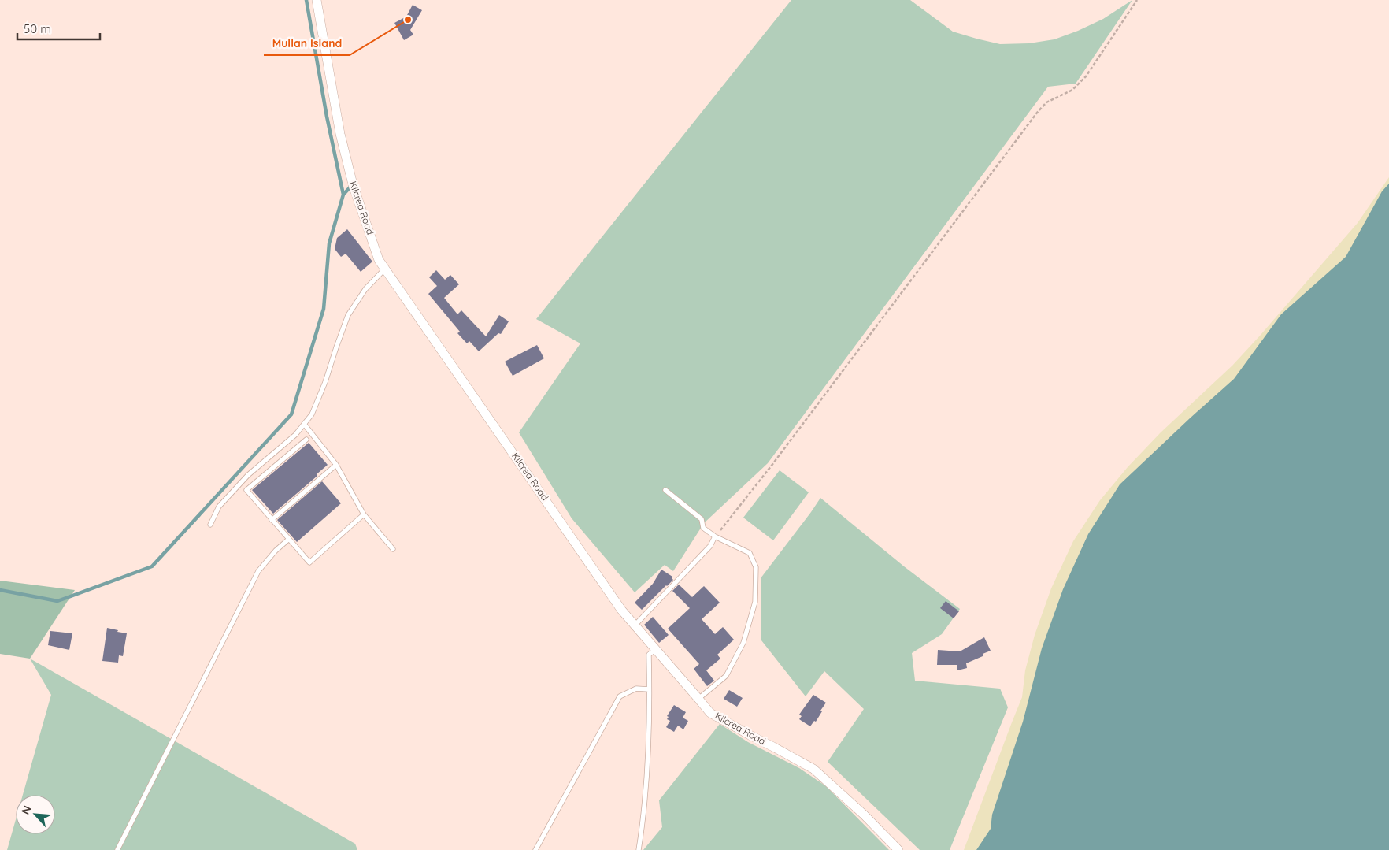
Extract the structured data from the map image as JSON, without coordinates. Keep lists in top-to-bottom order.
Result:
{
  "streets": {
    "street": ["Kilcrea Road"]
  },
  "places": ["Mullan Island"],
  "scale_bar": "50 m",
  "north": "top left"
}
